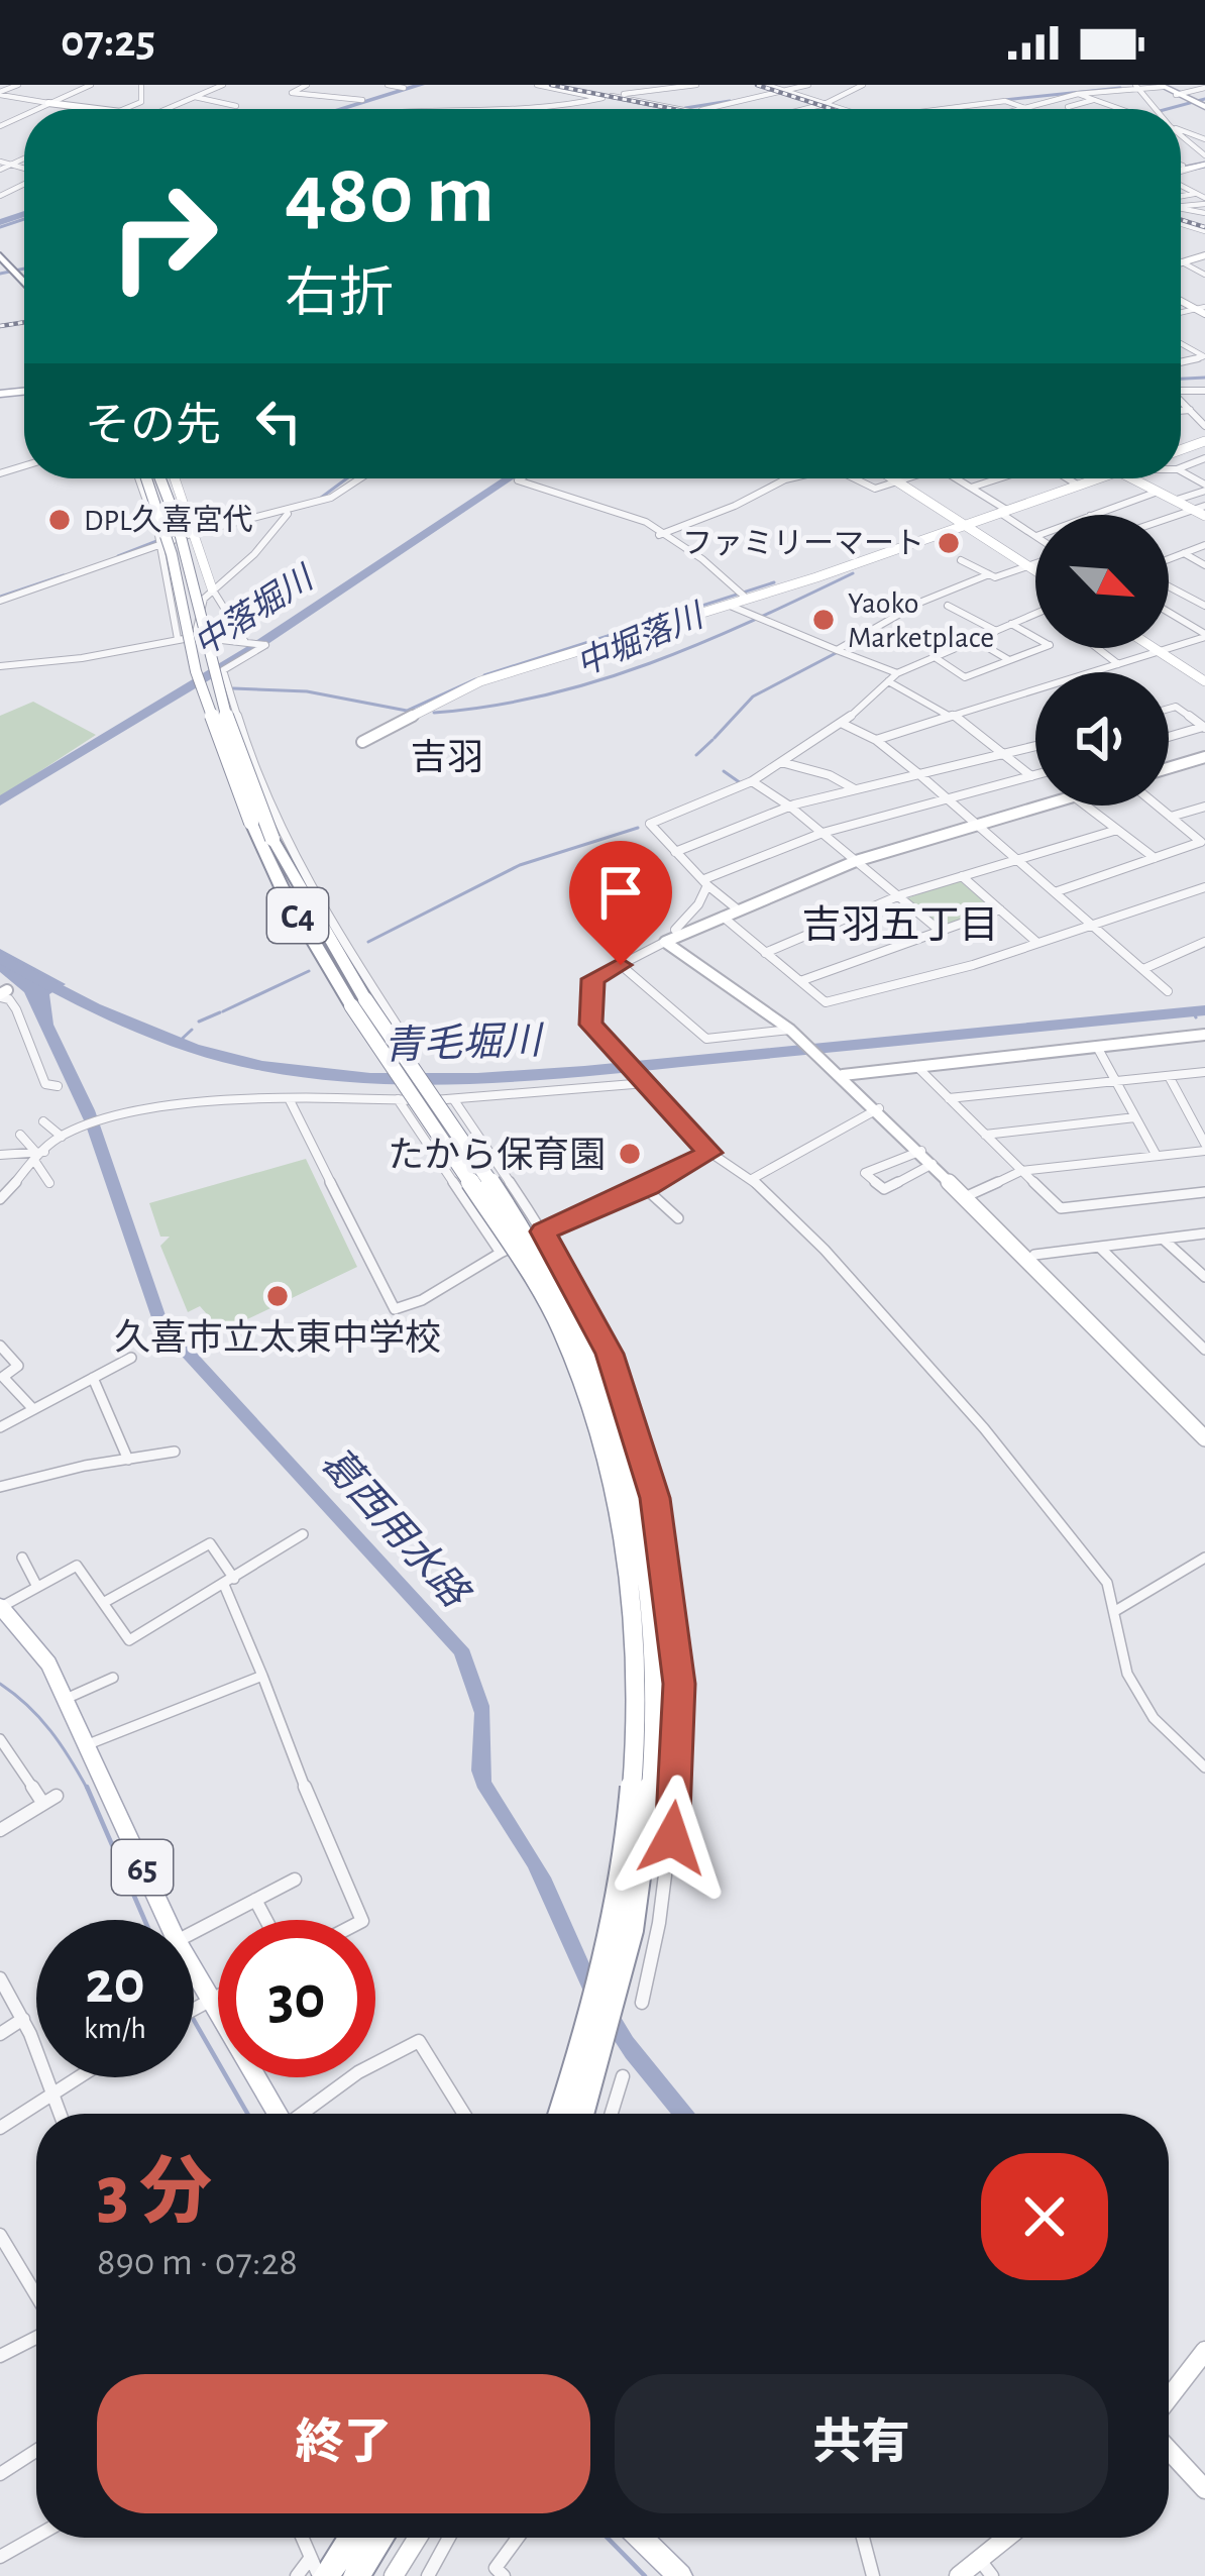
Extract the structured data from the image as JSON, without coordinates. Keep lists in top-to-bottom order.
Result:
{
  "streets": {
    "highway": ["C4"],
    "main road": ["65"]
  },
  "districts": ["吉羽", "吉羽五丁目"],
  "water": [
    "中落堀川",
    "中堀落川",
    "青毛堀川",
    "葛西用水路"
  ],
  "places": [
    "DPL久喜宮代",
    "ファミリーマート",
    "Yaoko Marketplace",
    "たから保育園",
    "久喜市立太東中学校"
  ],
  "north": "bottom right",
  "page": {
    "status": "07:25",
    "turn": ["480 m", "右折"],
    "then": "その先",
    "speed": "20 km/h",
    "limit": "30",
    "heading": ["3 分", "890 m · 07:28"],
    "buttons": ["終了", "共有"]
  }
}
